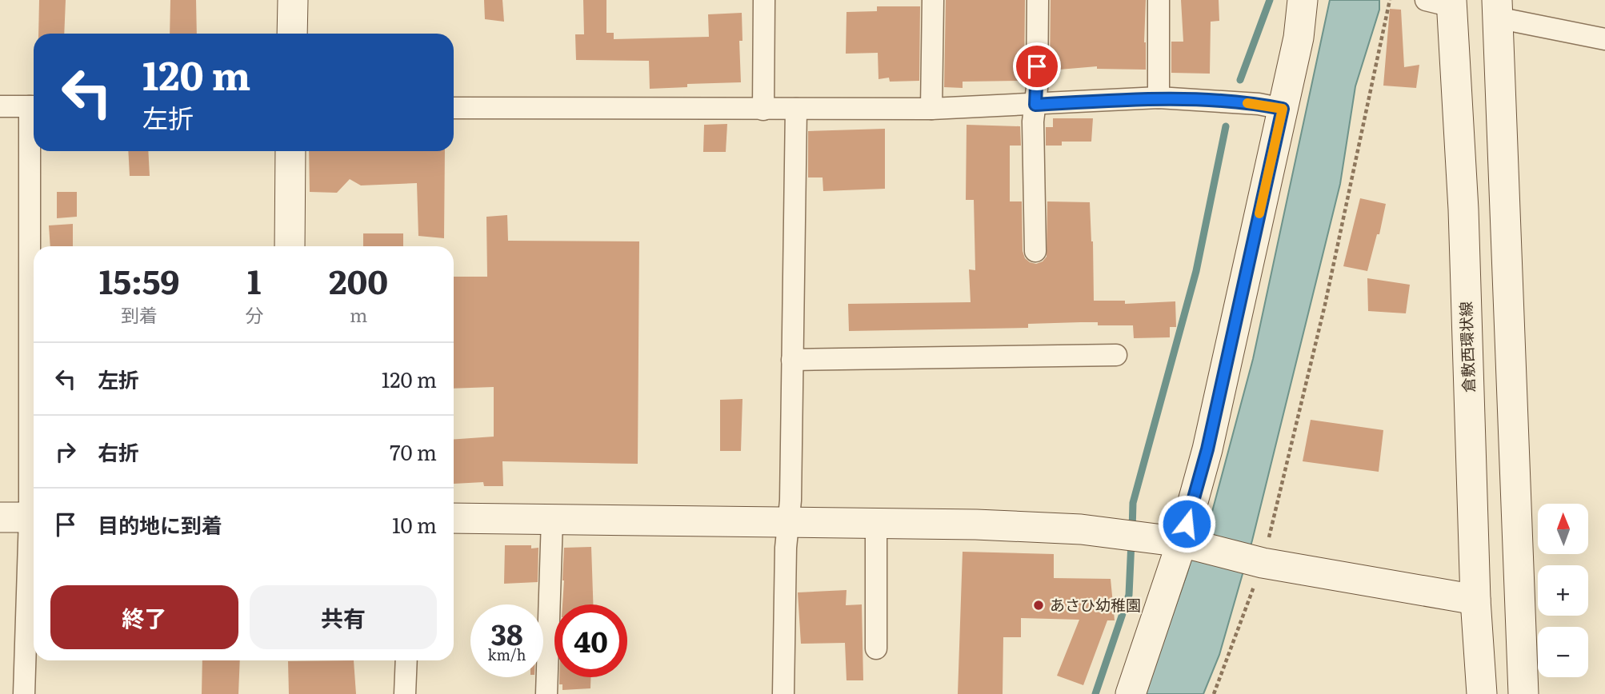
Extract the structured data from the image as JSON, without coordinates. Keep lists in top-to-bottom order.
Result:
{
  "streets": {
    "street": ["倉敷西環状線"]
  },
  "places": ["あさひ幼稚園"],
  "north": "top",
  "page": {
    "turn": ["120 m", "左折"],
    "eta": [
      "15:59",
      "到着",
      "1",
      "分",
      "200",
      "m"
    ],
    "list": [
      {
        "name": "左折",
        "value": "120 m"
      },
      {
        "name": "右折",
        "value": "70 m"
      },
      {
        "name": "目的地に到着",
        "value": "10 m"
      }
    ],
    "map_buttons": ["+", "−"],
    "buttons": ["終了", "共有"],
    "speed": "38 km/h",
    "limit": "40"
  }
}
